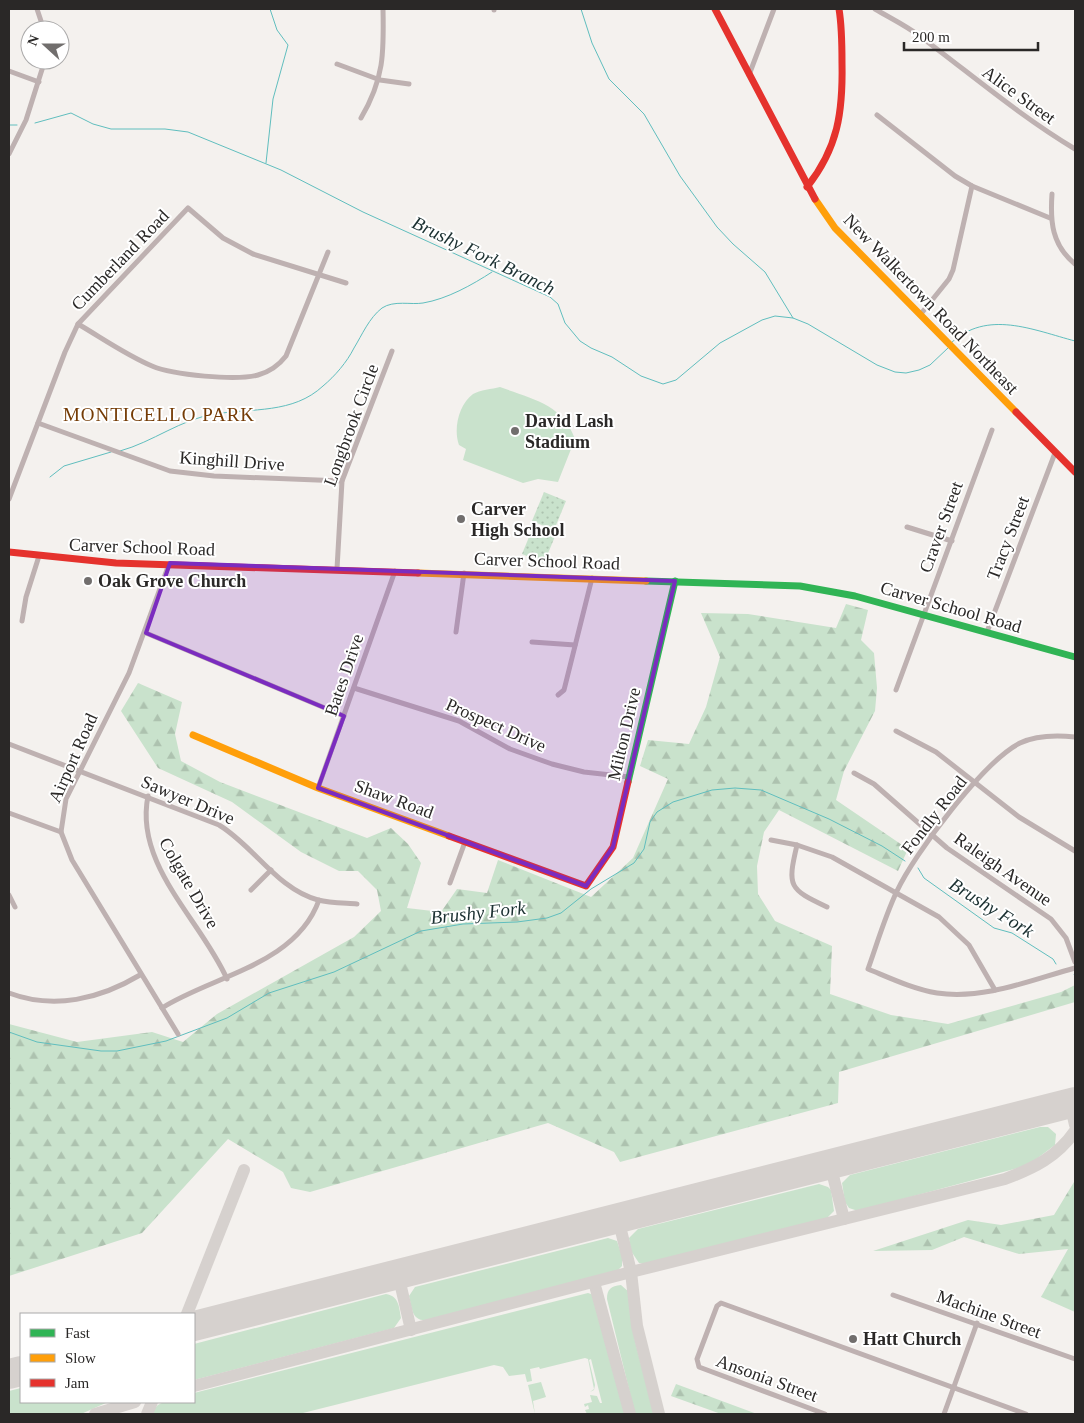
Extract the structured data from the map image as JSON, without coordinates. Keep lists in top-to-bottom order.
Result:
{
  "streets": {
    "main road": [
      "New Walkertown Road Northeast",
      "Carver School Road",
      "Milton Drive",
      "Shaw Road"
    ],
    "street": [
      "Alice Street",
      "Cumberland Road",
      "Longbrook Circle",
      "Kinghill Drive",
      "Craver Street",
      "Tracy Street",
      "Bates Drive",
      "Prospect Drive",
      "Airport Road",
      "Sawyer Drive",
      "Fondly Road",
      "Raleigh Avenue",
      "Colgate Drive",
      "Machine Street",
      "Ansonia Street"
    ]
  },
  "crossings": [
    ["Cumberland Road", "Kinghill Drive"],
    ["New Walkertown Road Northeast", "Tracy Street"],
    ["Longbrook Circle", "Kinghill Drive"],
    ["Longbrook Circle", "Carver School Road"],
    ["Craver Street", "Carver School Road"],
    ["Tracy Street", "Carver School Road"],
    ["Carver School Road", "Bates Drive"],
    ["Carver School Road", "Milton Drive"],
    ["Carver School Road", "Airport Road"],
    ["Bates Drive", "Prospect Drive"],
    ["Bates Drive", "Shaw Road"],
    ["Prospect Drive", "Milton Drive"],
    ["Milton Drive", "Shaw Road"],
    ["Airport Road", "Sawyer Drive"],
    ["Sawyer Drive", "Colgate Drive"],
    ["Fondly Road", "Raleigh Avenue"]
  ],
  "districts": ["MONTICELLO PARK"],
  "water": ["Brushy Fork Branch", "Brushy Fork"],
  "places": [
    "David Lash Stadium",
    "Carver High School",
    "Oak Grove Church",
    "Hatt Church"
  ],
  "legend": ["Fast", "Slow", "Jam"],
  "scale_bar": "200 m",
  "north": "left"
}
